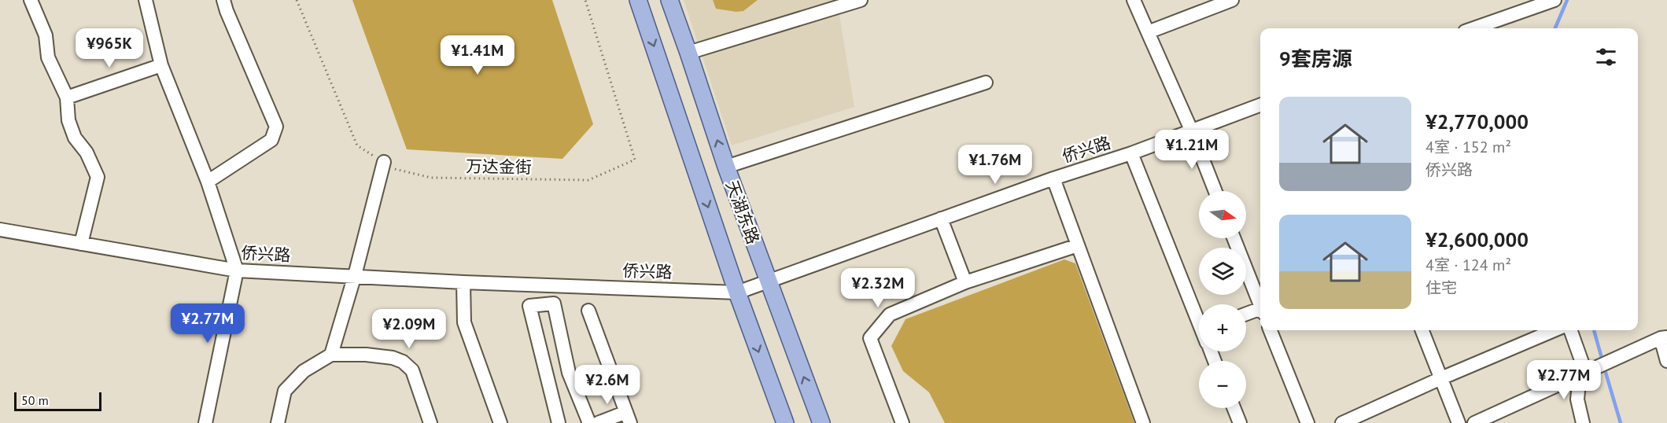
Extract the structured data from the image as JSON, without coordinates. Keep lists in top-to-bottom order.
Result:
{
  "streets": {
    "main road": ["天湖东路"],
    "street": ["侨兴路"],
    "path": ["万达金街"]
  },
  "crossings": [
    ["侨兴路", "天湖东路"]
  ],
  "scale_bar": "50 m",
  "north": "right",
  "page": {
    "price": [
      "¥965K",
      "¥1.41M",
      "¥1.21M",
      "¥1.76M",
      "¥2.32M",
      "¥2.77M",
      "¥2.09M",
      "¥2.77M",
      "¥2.6M"
    ],
    "heading": "9套房源",
    "list": [
      {
        "name": "¥2,770,000",
        "note": "4室 · 152 m² · 侨兴路"
      },
      {
        "name": "¥2,600,000",
        "note": "4室 · 124 m² · 住宅"
      }
    ],
    "map_buttons": ["+", "−"],
    "scale": "50 m"
  }
}
